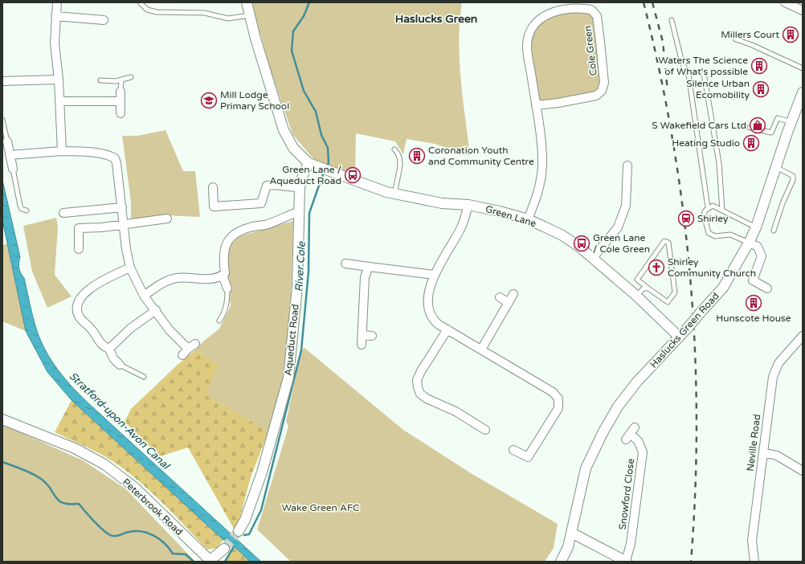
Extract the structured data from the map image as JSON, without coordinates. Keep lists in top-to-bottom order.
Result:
{
  "streets": {
    "street": [
      "Cole Green",
      "Green Lane",
      "Haslucks Green Road",
      "Aqueduct Road",
      "Neville Road",
      "Snowford Close",
      "Peterbrook Road"
    ]
  },
  "crossings": [
    ["Cole Green", "Green Lane"],
    ["Green Lane", "Haslucks Green Road"],
    ["Green Lane", "Aqueduct Road"]
  ],
  "districts": ["Haslucks Green"],
  "water": ["River Cole", "Stratford-upon-Avon Canal"],
  "parks": ["Wake Green AFC"],
  "places": {
    "building": [
      "Millers Court",
      "Waters The Science of What's possible",
      "Silence Urban Ecomobility",
      "Heating Studio",
      "Coronation Youth and Community Centre",
      "Hunscote House"
    ],
    "school or university": ["Mill Lodge Primary School"],
    "shop": ["S Wakefield Cars Ltd"],
    "bus stop": ["Green Lane / Aqueduct Road", "Green Lane / Cole Green"],
    "station": ["Shirley"],
    "church": ["Shirley Community Church"]
  }
}
